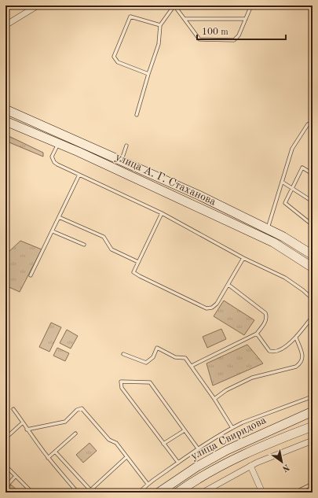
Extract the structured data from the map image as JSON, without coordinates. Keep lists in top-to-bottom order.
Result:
{
  "streets": {
    "main road": ["улица А. Г. Стаханова", "улица Свиридова"]
  },
  "scale_bar": "100 m",
  "north": "bottom right"
}
